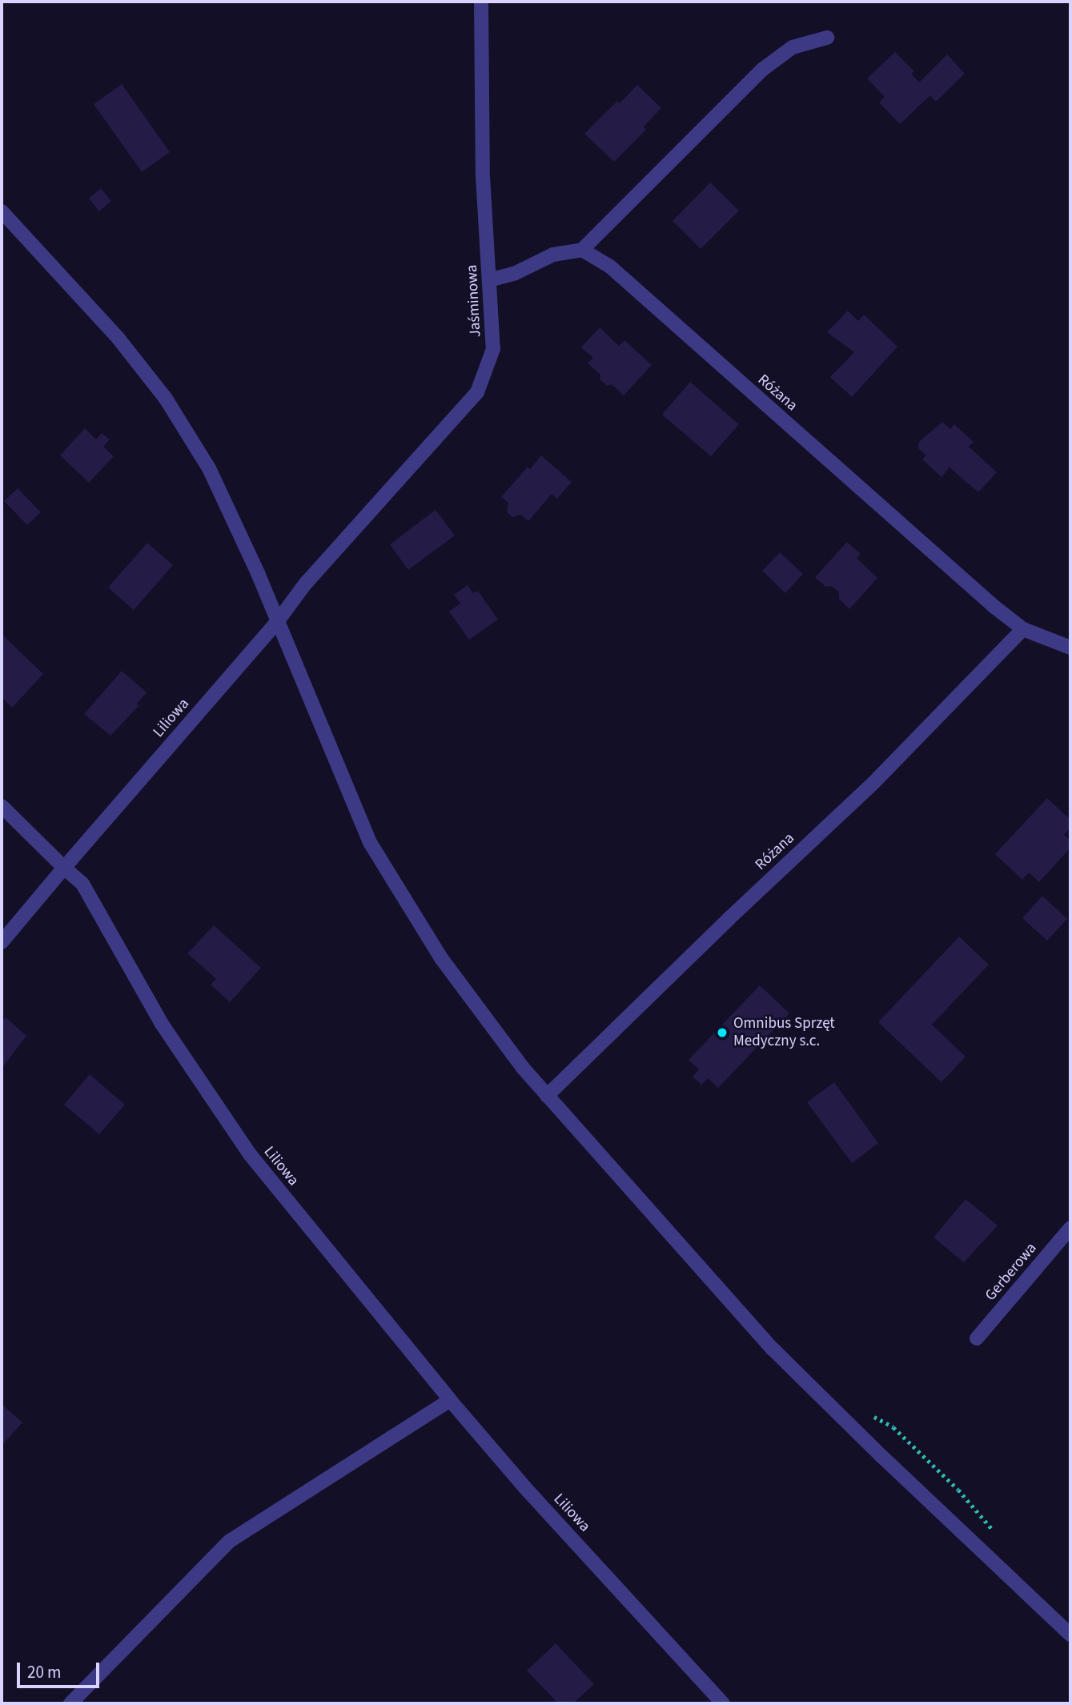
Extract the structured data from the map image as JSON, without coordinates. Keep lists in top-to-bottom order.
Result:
{
  "streets": {
    "street": [
      "Jaśminowa",
      "Różana",
      "Liliowa",
      "Gerberowa"
    ]
  },
  "crossings": [
    ["Jaśminowa", "Liliowa"]
  ],
  "places": ["Omnibus Sprzęt Medyczny s.c."],
  "scale_bar": "20 m"
}
